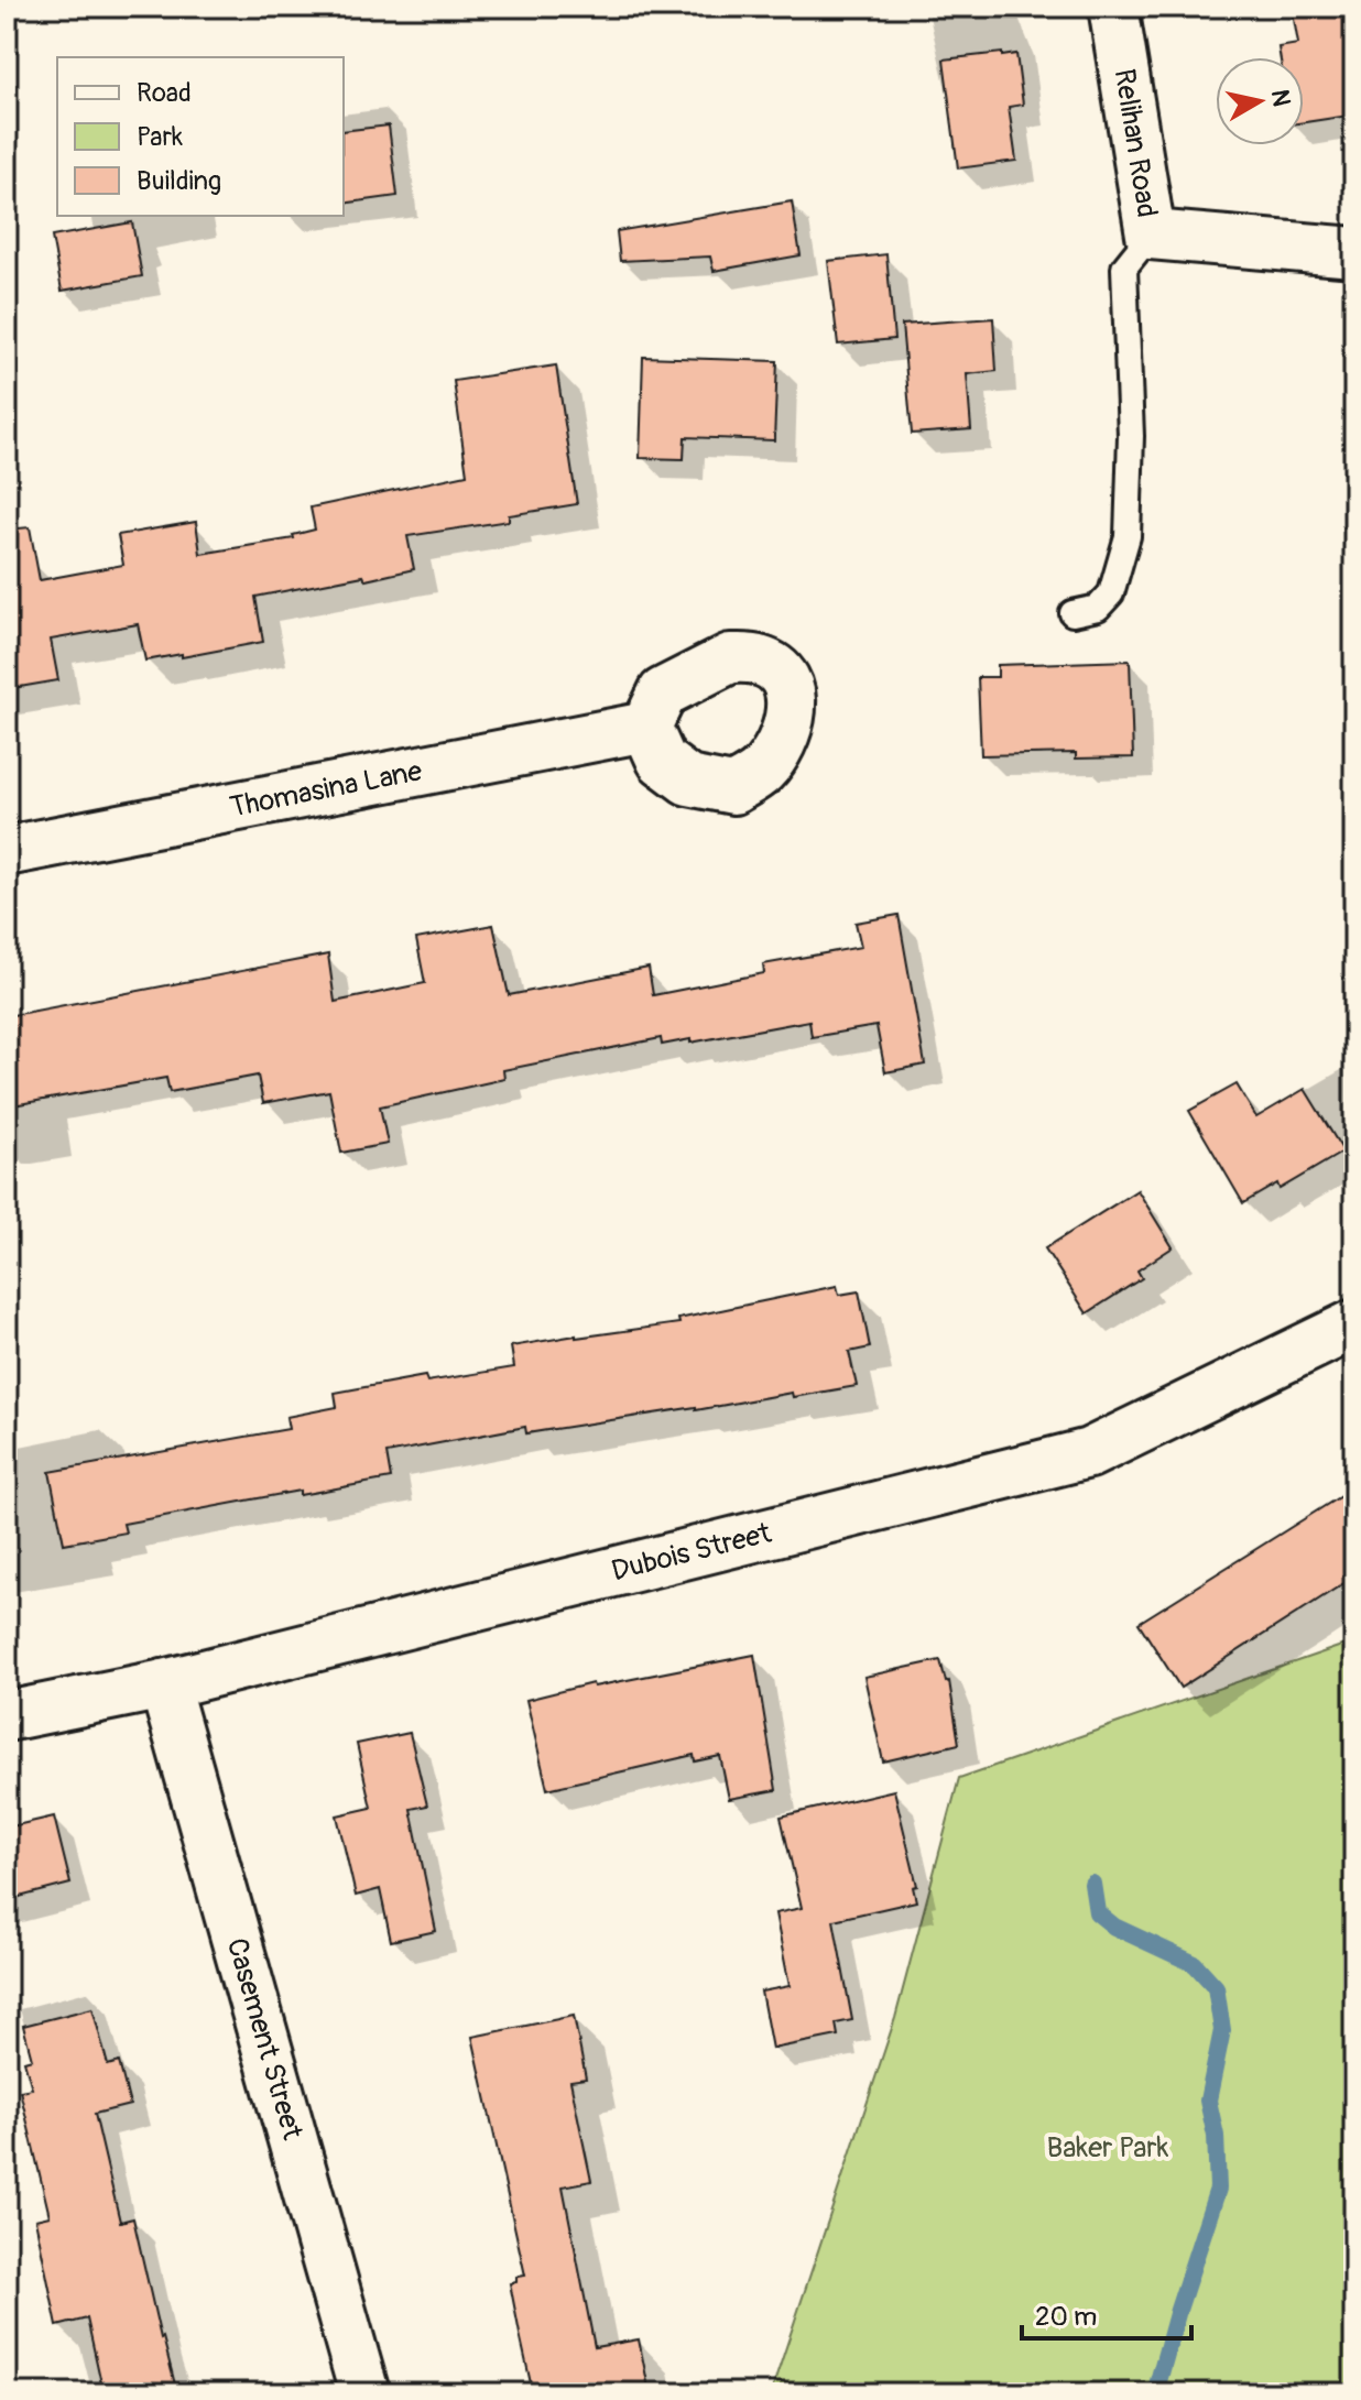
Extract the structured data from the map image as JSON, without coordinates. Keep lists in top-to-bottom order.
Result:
{
  "streets": {
    "street": [
      "Relihan Road",
      "Thomasina Lane",
      "Dubois Street",
      "Casement Street"
    ]
  },
  "crossings": [
    ["Dubois Street", "Casement Street"]
  ],
  "parks": ["Baker Park"],
  "legend": ["Road", "Park", "Building"],
  "scale_bar": "20 m",
  "north": "right"
}
